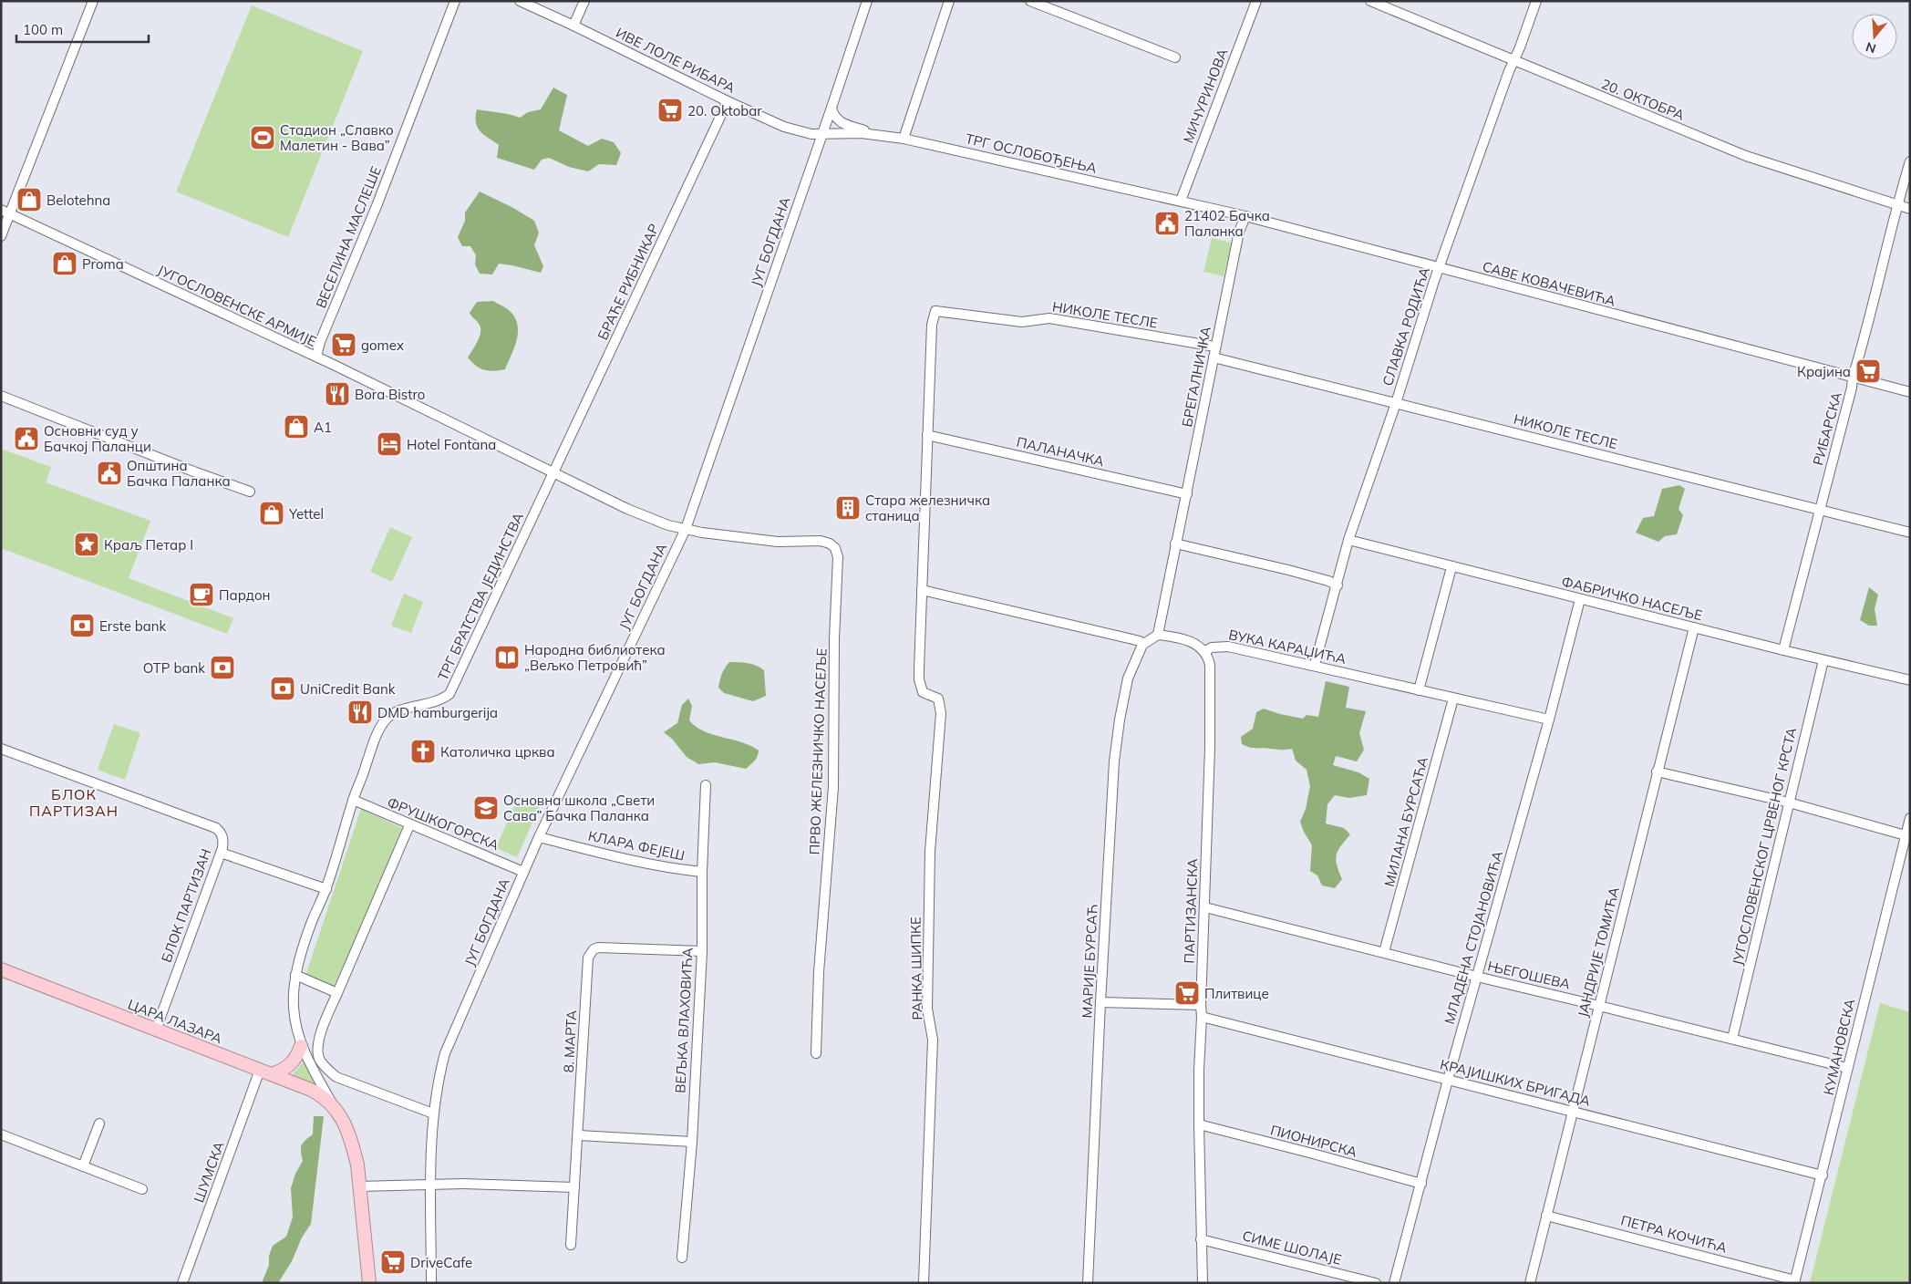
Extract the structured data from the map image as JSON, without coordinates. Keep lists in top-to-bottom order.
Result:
{
  "streets": {
    "main road": ["ЦАРА ЛАЗАРА"],
    "street": [
      "ИВЕ ЛОЛЕ РИБАРА",
      "МИЧУРИНОВА",
      "20. ОКТОБРА",
      "ТРГ ОСЛОБОЂЕЊА",
      "ВЕСЕЛИНА МАСЛЕШЕ",
      "ЈУГ БОГДАНА",
      "БРАЋЕ РИБНИКАР",
      "САВЕ КОВАЧЕВИЋА",
      "ЈУГОСЛОВЕНСКЕ АРМИЈЕ",
      "НИКОЛЕ ТЕСЛЕ",
      "СЛАВКА РОДИЋА",
      "БРЕГАЛНИЧКА",
      "РИБАРСКА",
      "ПАЛАНАЧКА",
      "ТРГ БРАТСТВА ЈЕДИНСТВА",
      "ФАБРИЧКО НАСЕЉЕ",
      "ВУКА КАРАЏИЋА",
      "ПРВО ЖЕЛЕЗНИЧКО НАСЕЉЕ",
      "МИЛАНА БУРСАЋА",
      "ФРУШКОГОРСКА",
      "КЛАРА ФЕЈЕШ",
      "ЈУГОСЛОВЕНСКОГ ЦРВЕНОГ КРСТА",
      "БЛОК ПАРТИЗАН",
      "ПАРТИЗАНСКА",
      "МЛАДЕНА СТОЈАНОВИЋА",
      "ЈАНДРИЈЕ ТОМИЋА",
      "МАРИЈЕ БУРСАЋ",
      "РАНКА ШИПКЕ",
      "ЊЕГОШЕВА",
      "ВЕЉКА ВЛАХОВИЋА",
      "8. МАРТА",
      "КУМАНОВСКА",
      "КРАЈИШКИХ БРИГАДА",
      "ПИОНИРСКА",
      "ШУМСКА",
      "ПЕТРА КОЧИЋА",
      "СИМЕ ШОЛАЈЕ"
    ]
  },
  "crossings": [
    ["ИВЕ ЛОЛЕ РИБАРА", "ТРГ ОСЛОБОЂЕЊА"],
    ["ИВЕ ЛОЛЕ РИБАРА", "ЈУГ БОГДАНА"],
    ["ИВЕ ЛОЛЕ РИБАРА", "БРАЋЕ РИБНИКАР"],
    ["МИЧУРИНОВА", "ТРГ ОСЛОБОЂЕЊА"],
    ["МИЧУРИНОВА", "САВЕ КОВАЧЕВИЋА"],
    ["20. ОКТОБРА", "СЛАВКА РОДИЋА"],
    ["20. ОКТОБРА", "РИБАРСКА"],
    ["ТРГ ОСЛОБОЂЕЊА", "ЈУГ БОГДАНА"],
    ["ТРГ ОСЛОБОЂЕЊА", "САВЕ КОВАЧЕВИЋА"],
    ["ВЕСЕЛИНА МАСЛЕШЕ", "ЈУГОСЛОВЕНСКЕ АРМИЈЕ"],
    ["ЈУГ БОГДАНА", "ЈУГОСЛОВЕНСКЕ АРМИЈЕ"],
    ["ЈУГ БОГДАНА", "ФРУШКОГОРСКА"],
    ["ЈУГ БОГДАНА", "КЛАРА ФЕЈЕШ"],
    ["БРАЋЕ РИБНИКАР", "ЈУГОСЛОВЕНСКЕ АРМИЈЕ"],
    ["БРАЋЕ РИБНИКАР", "ТРГ БРАТСТВА ЈЕДИНСТВА"],
    ["САВЕ КОВАЧЕВИЋА", "СЛАВКА РОДИЋА"],
    ["САВЕ КОВАЧЕВИЋА", "БРЕГАЛНИЧКА"],
    ["САВЕ КОВАЧЕВИЋА", "РИБАРСКА"],
    ["ЈУГОСЛОВЕНСКЕ АРМИЈЕ", "ТРГ БРАТСТВА ЈЕДИНСТВА"],
    ["ЈУГОСЛОВЕНСКЕ АРМИЈЕ", "ПРВО ЖЕЛЕЗНИЧКО НАСЕЉЕ"],
    ["НИКОЛЕ ТЕСЛЕ", "СЛАВКА РОДИЋА"],
    ["НИКОЛЕ ТЕСЛЕ", "БРЕГАЛНИЧКА"],
    ["НИКОЛЕ ТЕСЛЕ", "РИБАРСКА"],
    ["НИКОЛЕ ТЕСЛЕ", "ПАЛАНАЧКА"],
    ["СЛАВКА РОДИЋА", "ФАБРИЧКО НАСЕЉЕ"],
    ["СЛАВКА РОДИЋА", "ВУКА КАРАЏИЋА"],
    ["БРЕГАЛНИЧКА", "ПАЛАНАЧКА"],
    ["РИБАРСКА", "ФАБРИЧКО НАСЕЉЕ"],
    ["ТРГ БРАТСТВА ЈЕДИНСТВА", "ФРУШКОГОРСКА"],
    ["ТРГ БРАТСТВА ЈЕДИНСТВА", "ЦАРА ЛАЗАРА"],
    ["ФАБРИЧКО НАСЕЉЕ", "ЈУГОСЛОВЕНСКОГ ЦРВЕНОГ КРСТА"],
    ["ФАБРИЧКО НАСЕЉЕ", "МЛАДЕНА СТОЈАНОВИЋА"],
    ["ФАБРИЧКО НАСЕЉЕ", "ЈАНДРИЈЕ ТОМИЋА"],
    ["ВУКА КАРАЏИЋА", "МИЛАНА БУРСАЋА"],
    ["ВУКА КАРАЏИЋА", "ПАРТИЗАНСКА"],
    ["ВУКА КАРАЏИЋА", "МЛАДЕНА СТОЈАНОВИЋА"],
    ["МИЛАНА БУРСАЋА", "ЊЕГОШЕВА"],
    ["КЛАРА ФЕЈЕШ", "ВЕЉКА ВЛАХОВИЋА"],
    ["ЈУГОСЛОВЕНСКОГ ЦРВЕНОГ КРСТА", "ЊЕГОШЕВА"],
    ["БЛОК ПАРТИЗАН", "ЦАРА ЛАЗАРА"],
    ["ПАРТИЗАНСКА", "ЊЕГОШЕВА"],
    ["ПАРТИЗАНСКА", "КРАЈИШКИХ БРИГАДА"],
    ["ПАРТИЗАНСКА", "ПИОНИРСКА"],
    ["ПАРТИЗАНСКА", "СИМЕ ШОЛАЈЕ"],
    ["МЛАДЕНА СТОЈАНОВИЋА", "ЊЕГОШЕВА"],
    ["МЛАДЕНА СТОЈАНОВИЋА", "КРАЈИШКИХ БРИГАДА"],
    ["МЛАДЕНА СТОЈАНОВИЋА", "ПИОНИРСКА"],
    ["ЈАНДРИЈЕ ТОМИЋА", "ЊЕГОШЕВА"],
    ["ЈАНДРИЈЕ ТОМИЋА", "КРАЈИШКИХ БРИГАДА"],
    ["ЈАНДРИЈЕ ТОМИЋА", "ПЕТРА КОЧИЋА"],
    ["ЊЕГОШЕВА", "КУМАНОВСКА"],
    ["ВЕЉКА ВЛАХОВИЋА", "8. МАРТА"],
    ["ЦАРА ЛАЗАРА", "ШУМСКА"],
    ["КУМАНОВСКА", "КРАЈИШКИХ БРИГАДА"],
    ["КУМАНОВСКА", "ПЕТРА КОЧИЋА"]
  ],
  "districts": ["БЛОК ПАРТИЗАН"],
  "places": {
    "supermarket": [
      "20. Oktobar",
      "gomex",
      "Крајина",
      "Плитвице",
      "DriveCafe"
    ],
    "sports": ["Стадион „Славко Малетин - Вава”"],
    "shop": [
      "Belotehna",
      "Proma",
      "A1",
      "Yettel"
    ],
    "public building": ["21402 Бачка Паланка", "Основни суд у Бачкој Паланци", "Општина Бачка Паланка"],
    "restaurant": ["Bora Bistro", "DMD hamburgerija"],
    "hotel": ["Hotel Fontana"],
    "building": ["Стара железничка станица"],
    "place": ["Краљ Петар I"],
    "cafe": ["Пардон"],
    "bank": ["Erste bank", "OTP bank", "UniCredit Bank"],
    "library": ["Народна библиотека „Вељко Петровић”"],
    "church": ["Католичка црква"],
    "school or university": ["Основна школа „Свети Сава” Бачка Паланка"]
  },
  "scale_bar": "100 m",
  "north": "bottom"
}
